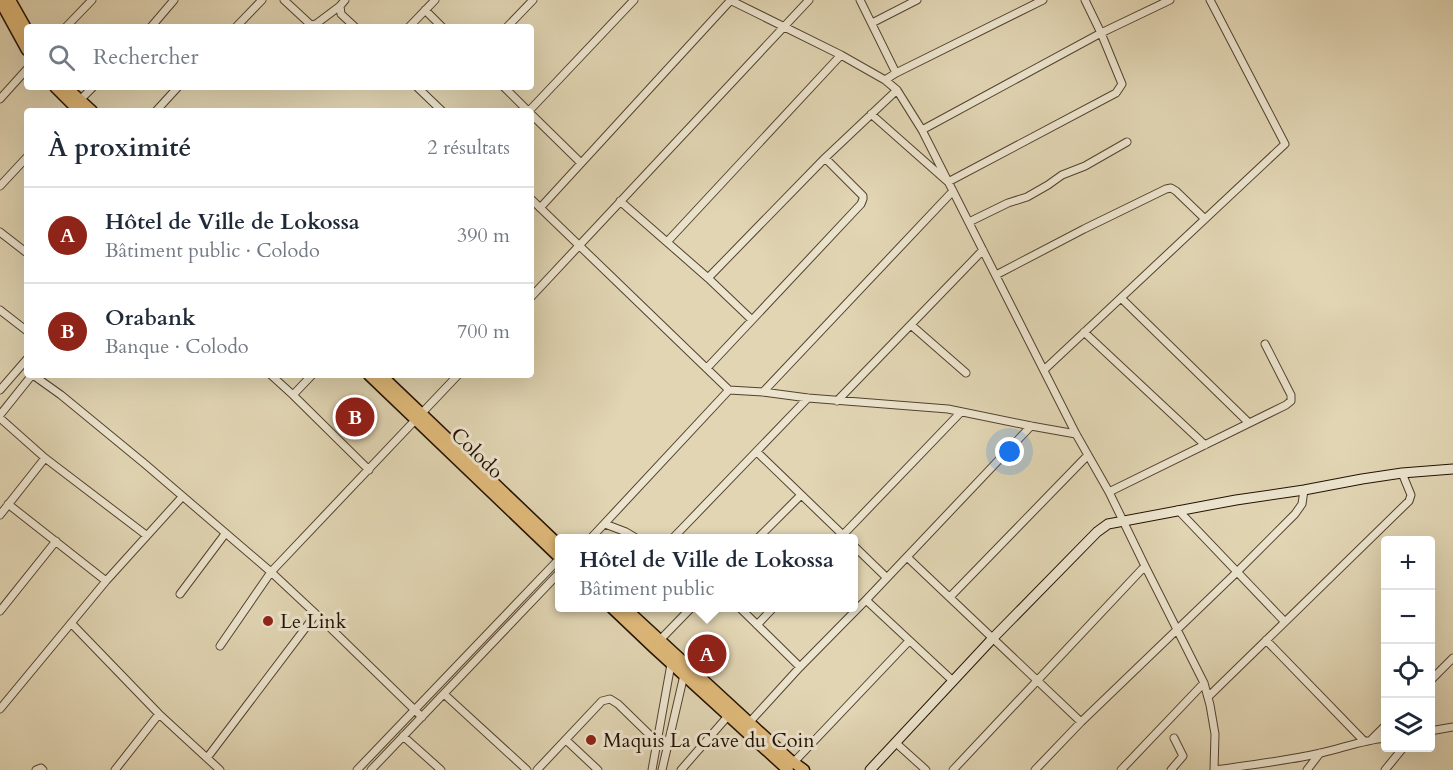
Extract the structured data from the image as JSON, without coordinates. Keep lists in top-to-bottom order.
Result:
{
  "streets": {
    "main road": ["Colodo"]
  },
  "places": ["Le Link", "Maquis La Cave du Coin"],
  "page": {
    "search": "Rechercher",
    "heading": ["À proximité", "2 résultats"],
    "list": [
      {
        "mark": "A",
        "name": "Hôtel de Ville de Lokossa",
        "note": "Bâtiment public · Colodo",
        "value": "390 m"
      },
      {
        "mark": "B",
        "name": "Orabank",
        "note": "Banque · Colodo",
        "value": "700 m"
      }
    ],
    "pins": ["B", "A"],
    "popup": ["Hôtel de Ville de Lokossa", "Bâtiment public"],
    "map_buttons": ["+", "−"]
  }
}
